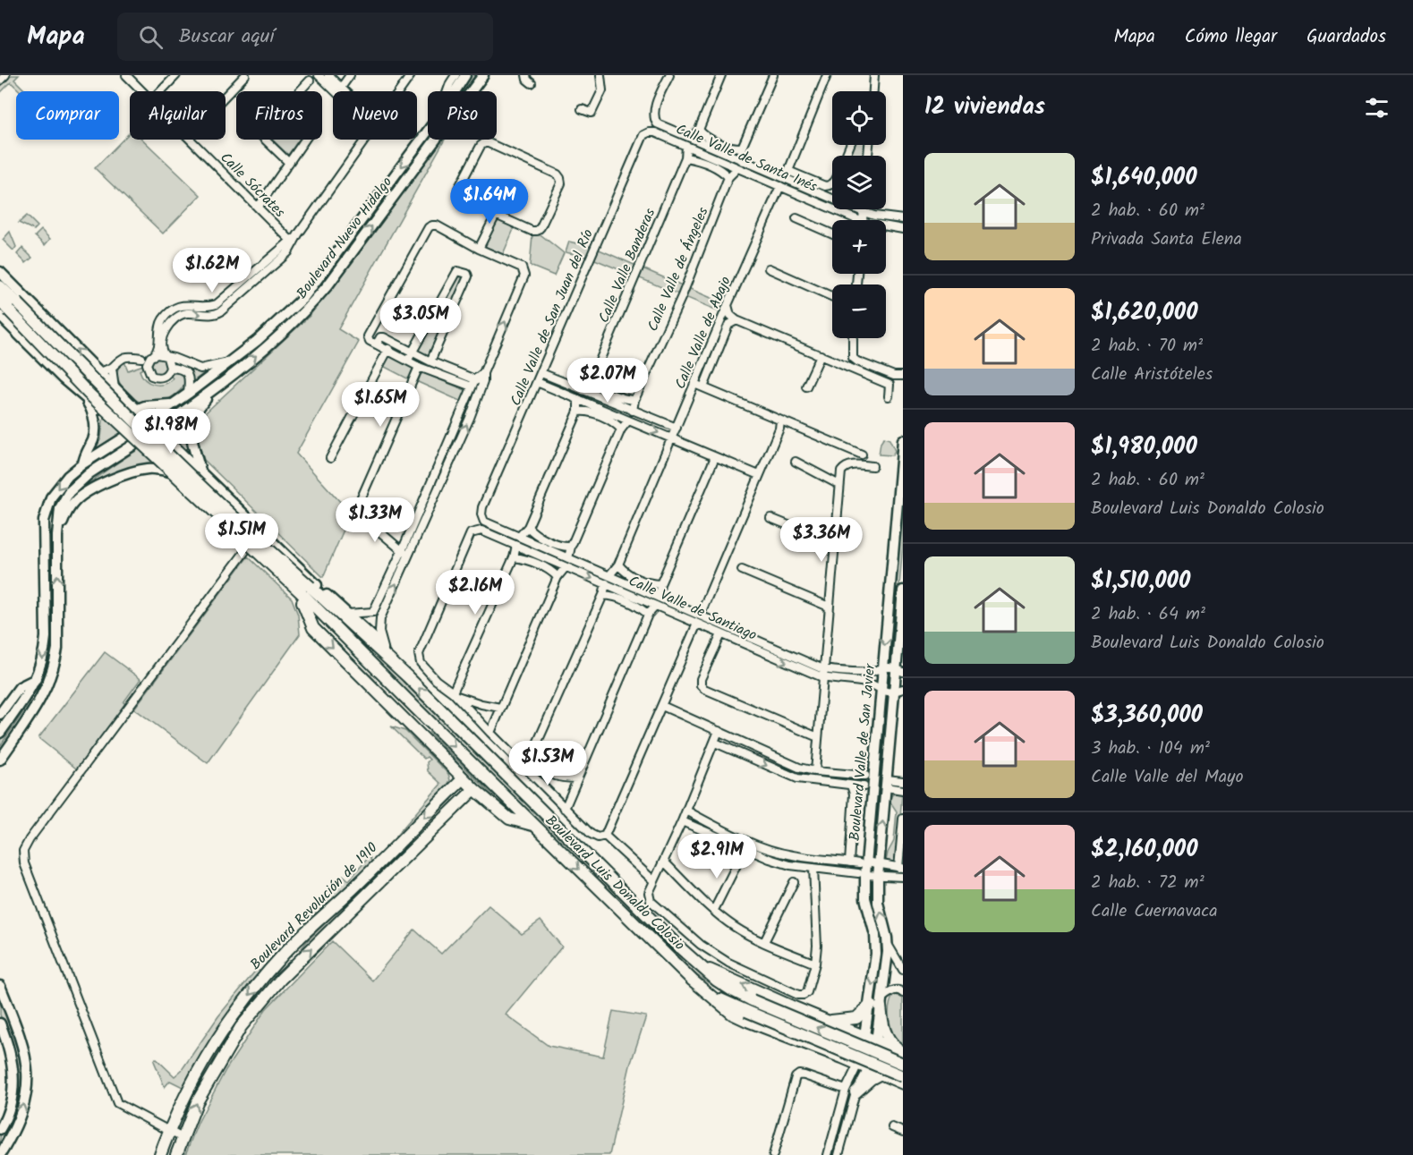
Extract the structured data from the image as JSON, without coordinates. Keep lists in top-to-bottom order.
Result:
{
  "streets": {
    "main road": [
      "Boulevard Nuevo Hidalgo",
      "Boulevard Valle de San Javier",
      "Boulevard Luis Donaldo Colosio",
      "Boulevard Revolución de 1910"
    ],
    "street": [
      "Calle Valle de Santa Inés",
      "Calle Sócrates",
      "Calle Valle Banderas",
      "Calle Valle de Ángeles",
      "Calle Valle de San Juan del Río",
      "Calle Valle de Abajo",
      "Calle Valle de Santiago"
    ]
  },
  "crossings": [
    ["Calle Valle de Santa Inés", "Calle Valle Banderas"],
    ["Calle Valle de Santa Inés", "Calle Valle de Ángeles"],
    ["Calle Valle de Santa Inés", "Calle Valle de San Juan del Río"],
    ["Calle Valle de Santa Inés", "Calle Valle de Abajo"],
    ["Boulevard Nuevo Hidalgo", "Boulevard Luis Donaldo Colosio"],
    ["Calle Valle de San Juan del Río", "Calle Valle de Santiago"],
    ["Calle Valle de Abajo", "Calle Valle de Santiago"],
    ["Calle Valle de Santiago", "Boulevard Valle de San Javier"],
    ["Boulevard Valle de San Javier", "Boulevard Luis Donaldo Colosio"]
  ],
  "page": {
    "header": "Mapa",
    "search": "Buscar aquí",
    "nav": ["Mapa", "Cómo llegar", "Guardados"],
    "heading": "12 viviendas",
    "map_buttons": ["+", "−"],
    "chip": [
      "Comprar",
      "Alquilar",
      "Filtros",
      "Nuevo",
      "Piso"
    ],
    "list": [
      {
        "name": "$1,640,000",
        "note": "2 hab. · 60 m² · Privada Santa Elena"
      },
      {
        "name": "$1,620,000",
        "note": "2 hab. · 70 m² · Calle Aristóteles"
      },
      {
        "name": "$1,980,000",
        "note": "2 hab. · 60 m² · Boulevard Luis Donaldo Colosio"
      },
      {
        "name": "$1,510,000",
        "note": "2 hab. · 64 m² · Boulevard Luis Donaldo Colosio"
      },
      {
        "name": "$3,360,000",
        "note": "3 hab. · 104 m² · Calle Valle del Mayo"
      },
      {
        "name": "$2,160,000",
        "note": "2 hab. · 72 m² · Calle Cuernavaca"
      }
    ],
    "price": [
      "$1.64M",
      "$1.62M",
      "$3.05M",
      "$2.07M",
      "$1.65M",
      "$1.98M",
      "$1.33M",
      "$1.51M",
      "$3.36M",
      "$2.16M",
      "$1.53M",
      "$2.91M"
    ]
  }
}
